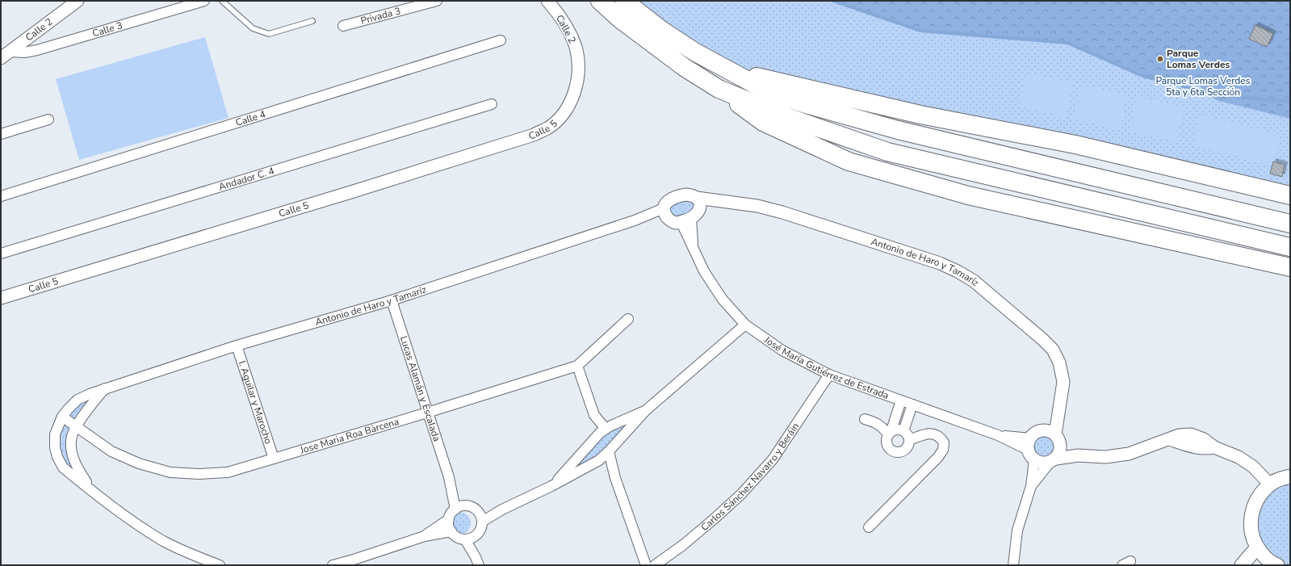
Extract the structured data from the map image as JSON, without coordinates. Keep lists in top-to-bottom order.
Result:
{
  "streets": {
    "street": [
      "Privada 3",
      "Calle 3",
      "Calle 2",
      "Calle 4",
      "Calle 5",
      "Andador C. 4",
      "Antonio de Haro y Tamaríz",
      "José María Gutiérrez de Estrada",
      "Lucas Alamán y Escalada",
      "I. Aguilar y Marocho",
      "Jose Maria Roa Bàrcena",
      "Carlos Sánchez Navarro y Beráin"
    ]
  },
  "crossings": [
    ["Calle 3", "Calle 2"],
    ["Calle 2", "Calle 5"],
    ["Antonio de Haro y Tamaríz", "José María Gutiérrez de Estrada"],
    ["Antonio de Haro y Tamaríz", "Lucas Alamán y Escalada"],
    ["Antonio de Haro y Tamaríz", "I. Aguilar y Marocho"],
    ["Antonio de Haro y Tamaríz", "Jose Maria Roa Bàrcena"],
    ["José María Gutiérrez de Estrada", "Carlos Sánchez Navarro y Beráin"],
    ["Lucas Alamán y Escalada", "Jose Maria Roa Bàrcena"],
    ["I. Aguilar y Marocho", "Jose Maria Roa Bàrcena"]
  ],
  "parks": ["Parque Lomas Verdes 5ta y 6ta Sección"],
  "places": ["Parque Lomas Verdes"]
}
